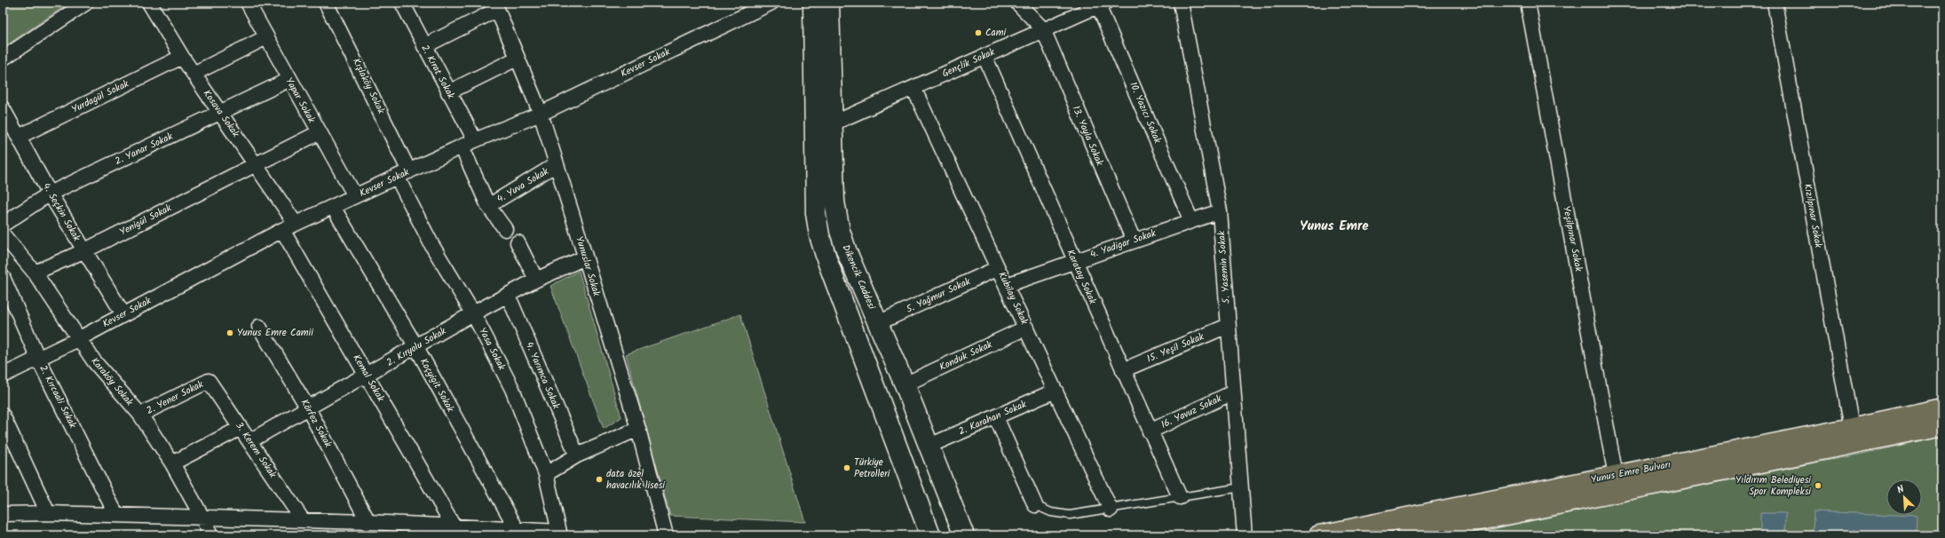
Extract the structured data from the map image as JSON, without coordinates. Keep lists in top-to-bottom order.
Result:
{
  "streets": {
    "main road": ["Dikencik Caddesi", "Yunus Emre Bulvarı"],
    "street": [
      "Kevser Sokak",
      "Gençlik Sokak",
      "2. Kırat Sokak",
      "Kışlaköy Sokak",
      "Yurdagül Sokak",
      "Yapar Sokak",
      "10. Yazıcı Sokak",
      "Kosava Sokak",
      "13. Yayla Sokak",
      "2. Yanar Sokak",
      "4. Yuva Sokak",
      "4. Seçkin Sokak",
      "Kızılpınar Sokak",
      "Yenigül Sokak",
      "Yeşilpınar Sokak",
      "4. Yadigar Sokak",
      "Yunuslar Sokak",
      "5. Yasemin Sokak",
      "Karatay Sokak",
      "5. Yağmur Sokak",
      "Kubilay Sokak",
      "2. Kıryolu Sokak",
      "15. Yeşil Sokak",
      "Yasa Sokak",
      "Konduk Sokak",
      "4. Yarımca Sokak",
      "Kemal Sokak",
      "Karaköy Sokak",
      "Koçyigit Sokak",
      "2. Kırcaali Sokak",
      "2. Yener Sokak",
      "16. Yavuz Sokak",
      "2. Karahan Sokak",
      "Körfez Sokak",
      "3. Kerem Sokak"
    ]
  },
  "crossings": [
    ["Kevser Sokak", "2. Kırat Sokak"],
    ["Kevser Sokak", "Kışlaköy Sokak"],
    ["Kevser Sokak", "Yapar Sokak"],
    ["Kevser Sokak", "Kosava Sokak"],
    ["Kevser Sokak", "4. Seçkin Sokak"],
    ["Kevser Sokak", "Yunuslar Sokak"],
    ["Kevser Sokak", "Yasa Sokak"],
    ["Kevser Sokak", "Kemal Sokak"],
    ["Kevser Sokak", "Karaköy Sokak"],
    ["Kevser Sokak", "Koçyigit Sokak"],
    ["Kevser Sokak", "2. Kırcaali Sokak"],
    ["Gençlik Sokak", "10. Yazıcı Sokak"],
    ["Gençlik Sokak", "13. Yayla Sokak"],
    ["Gençlik Sokak", "Dikencik Caddesi"],
    ["Gençlik Sokak", "Karatay Sokak"],
    ["Gençlik Sokak", "Kubilay Sokak"],
    ["Yurdagül Sokak", "Kosava Sokak"],
    ["Yurdagül Sokak", "4. Seçkin Sokak"],
    ["Yapar Sokak", "2. Yanar Sokak"],
    ["Yapar Sokak", "Yenigül Sokak"],
    ["10. Yazıcı Sokak", "4. Yadigar Sokak"],
    ["Kosava Sokak", "2. Yanar Sokak"],
    ["Kosava Sokak", "Yenigül Sokak"],
    ["13. Yayla Sokak", "4. Yadigar Sokak"],
    ["2. Yanar Sokak", "4. Seçkin Sokak"],
    ["4. Yuva Sokak", "Yunuslar Sokak"],
    ["4. Seçkin Sokak", "Yenigül Sokak"],
    ["Kızılpınar Sokak", "Yunus Emre Bulvarı"],
    ["Yenigül Sokak", "Karaköy Sokak"],
    ["Yeşilpınar Sokak", "Yunus Emre Bulvarı"],
    ["4. Yadigar Sokak", "5. Yasemin Sokak"],
    ["4. Yadigar Sokak", "Karatay Sokak"],
    ["4. Yadigar Sokak", "Kubilay Sokak"],
    ["Yunuslar Sokak", "2. Kıryolu Sokak"],
    ["5. Yasemin Sokak", "15. Yeşil Sokak"],
    ["5. Yasemin Sokak", "16. Yavuz Sokak"],
    ["Dikencik Caddesi", "5. Yağmur Sokak"],
    ["Dikencik Caddesi", "Konduk Sokak"],
    ["Dikencik Caddesi", "2. Karahan Sokak"],
    ["Karatay Sokak", "15. Yeşil Sokak"],
    ["Karatay Sokak", "16. Yavuz Sokak"],
    ["5. Yağmur Sokak", "Kubilay Sokak"],
    ["Kubilay Sokak", "Konduk Sokak"],
    ["Kubilay Sokak", "2. Karahan Sokak"],
    ["2. Kıryolu Sokak", "Yasa Sokak"],
    ["2. Kıryolu Sokak", "4. Yarımca Sokak"],
    ["2. Kıryolu Sokak", "Kemal Sokak"],
    ["2. Kıryolu Sokak", "Koçyigit Sokak"],
    ["2. Kıryolu Sokak", "Körfez Sokak"],
    ["2. Kıryolu Sokak", "3. Kerem Sokak"],
    ["Yasa Sokak", "Koçyigit Sokak"],
    ["Karaköy Sokak", "2. Yener Sokak"],
    ["2. Yener Sokak", "3. Kerem Sokak"]
  ],
  "districts": ["Yunus Emre"],
  "places": [
    "Cami",
    "Yunus Emre Camii",
    "Türkiye Petrolleri",
    "data özel havacılık lisesi",
    "Yıldırım Belediyesi Spor Kompleksi"
  ],
  "north": "top left"
}
